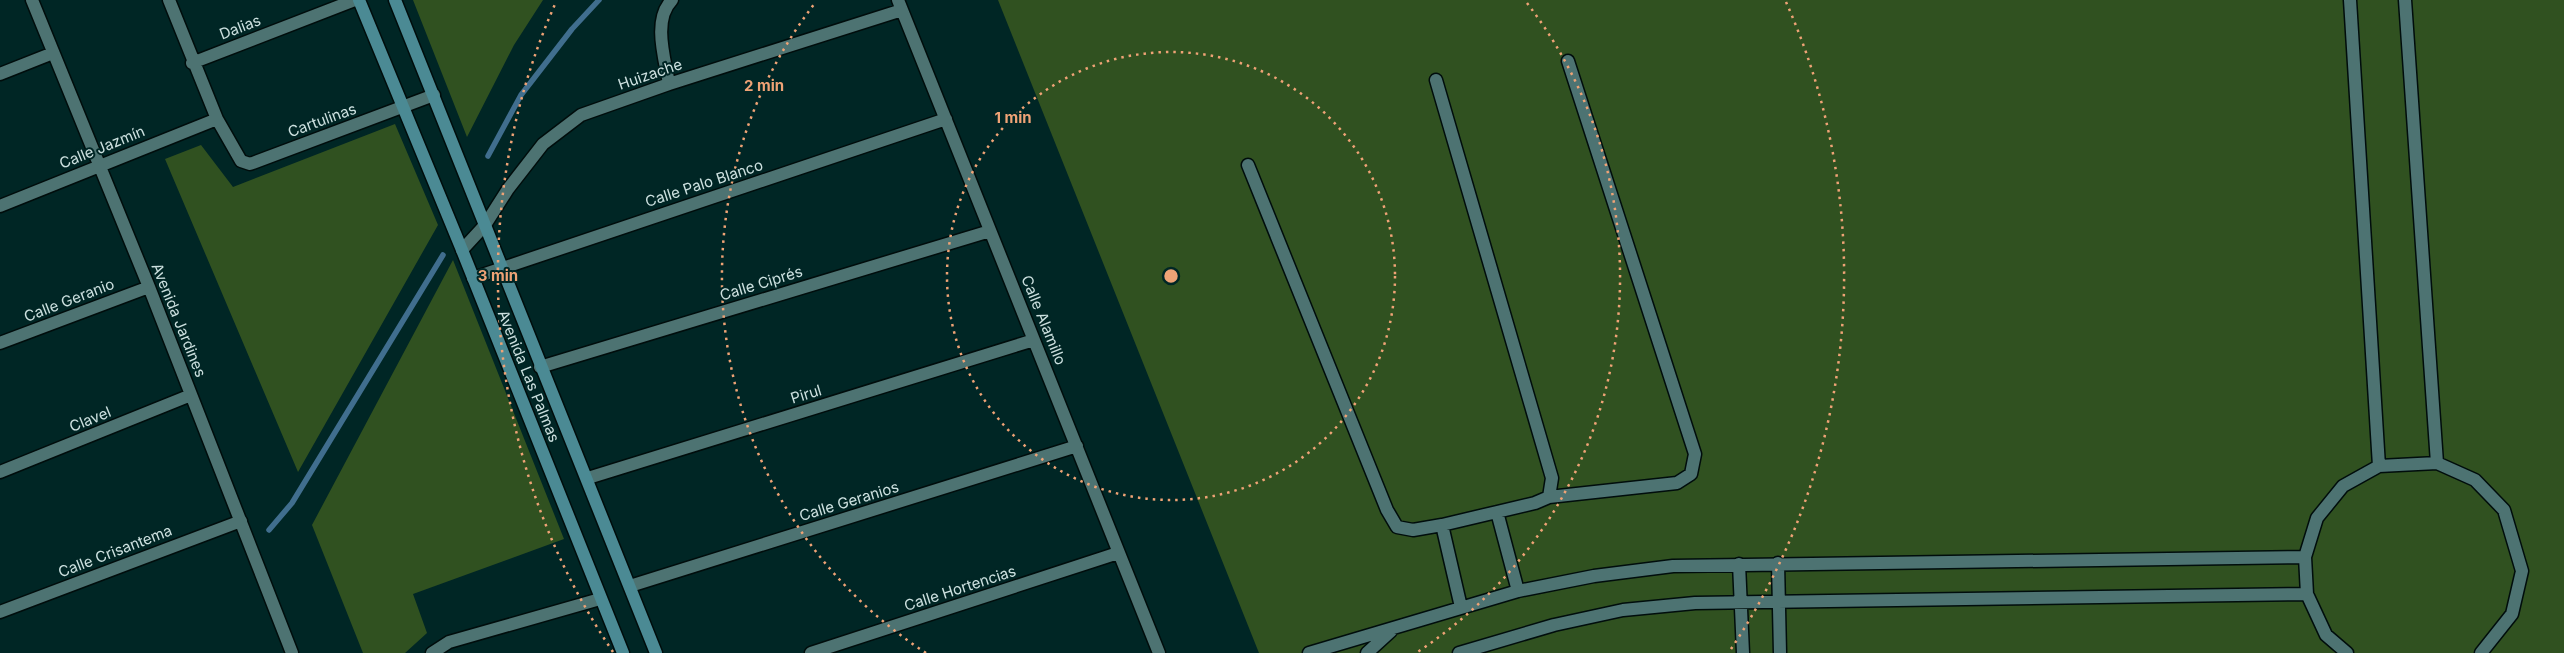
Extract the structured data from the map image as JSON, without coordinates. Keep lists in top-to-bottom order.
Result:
{
  "streets": {
    "street": [
      "Dalias",
      "Huizache",
      "Cartulinas",
      "Calle Jazmín",
      "Calle Palo Blanco",
      "Calle Ciprés",
      "Calle Geranio",
      "Avenida Jardines",
      "Calle Alamillo",
      "Avenida Las Palmas",
      "Pirul",
      "Clavel",
      "Calle Geranios",
      "Calle Crisantema",
      "Calle Hortencias"
    ]
  },
  "crossings": [
    ["Dalias", "Avenida Las Palmas"],
    ["Huizache", "Calle Alamillo"],
    ["Huizache", "Avenida Las Palmas"],
    ["Cartulinas", "Calle Jazmín"],
    ["Cartulinas", "Avenida Las Palmas"],
    ["Calle Jazmín", "Avenida Jardines"],
    ["Calle Palo Blanco", "Calle Alamillo"],
    ["Calle Palo Blanco", "Avenida Las Palmas"],
    ["Calle Ciprés", "Calle Alamillo"],
    ["Calle Ciprés", "Avenida Las Palmas"],
    ["Calle Geranio", "Avenida Jardines"],
    ["Avenida Jardines", "Clavel"],
    ["Avenida Jardines", "Calle Crisantema"],
    ["Calle Alamillo", "Pirul"],
    ["Calle Alamillo", "Calle Geranios"],
    ["Calle Alamillo", "Calle Hortencias"],
    ["Avenida Las Palmas", "Pirul"],
    ["Avenida Las Palmas", "Calle Geranios"]
  ],
  "rings": ["2 min", "1 min", "3 min"]
}
